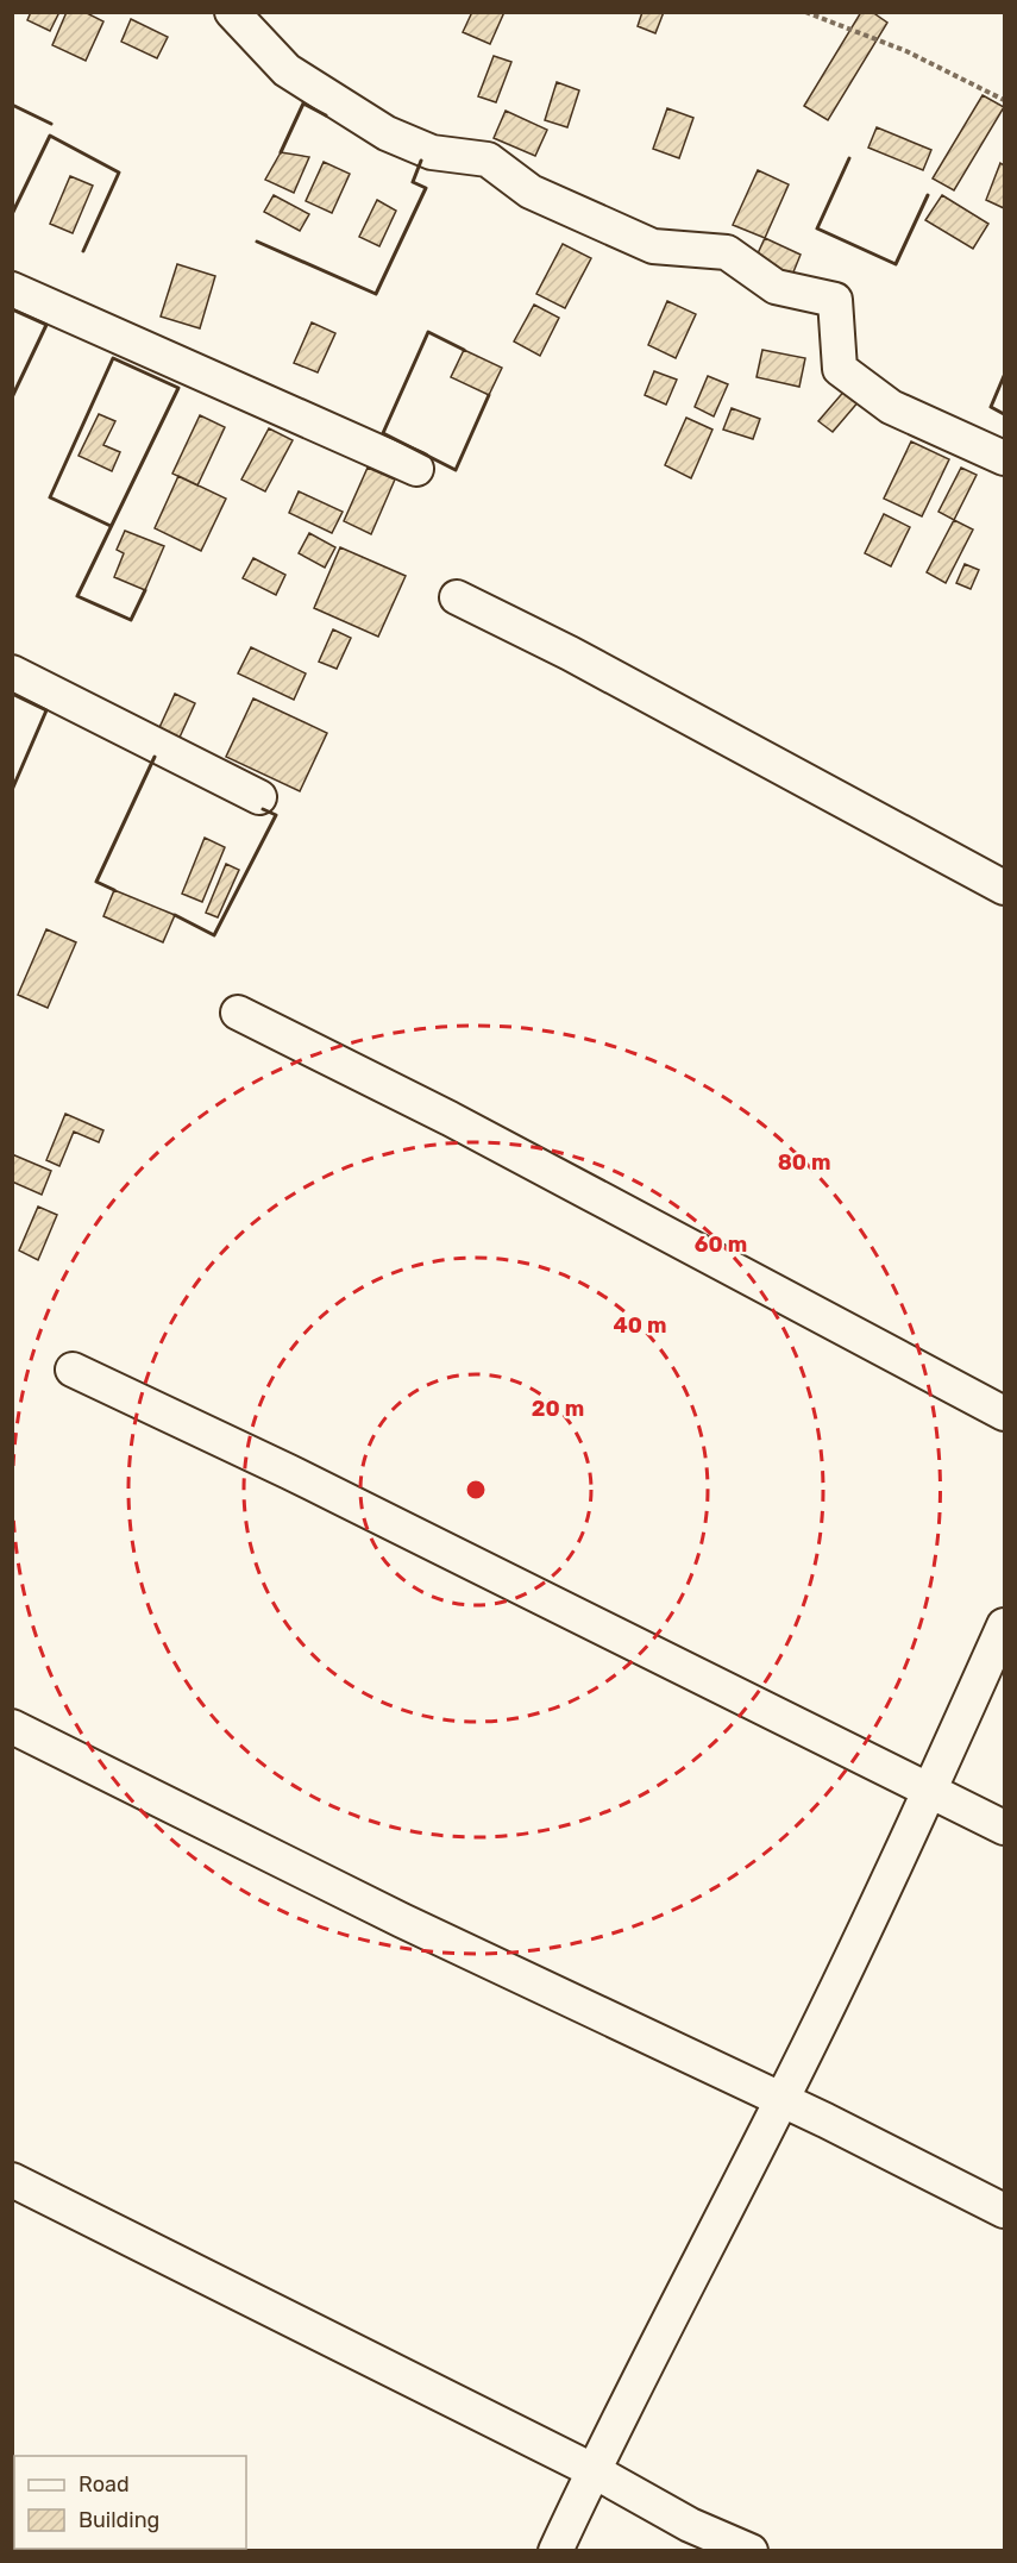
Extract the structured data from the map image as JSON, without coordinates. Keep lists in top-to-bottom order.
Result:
{
  "legend": ["Road", "Building"],
  "rings": [
    "80 m",
    "60 m",
    "40 m",
    "20 m"
  ]
}
